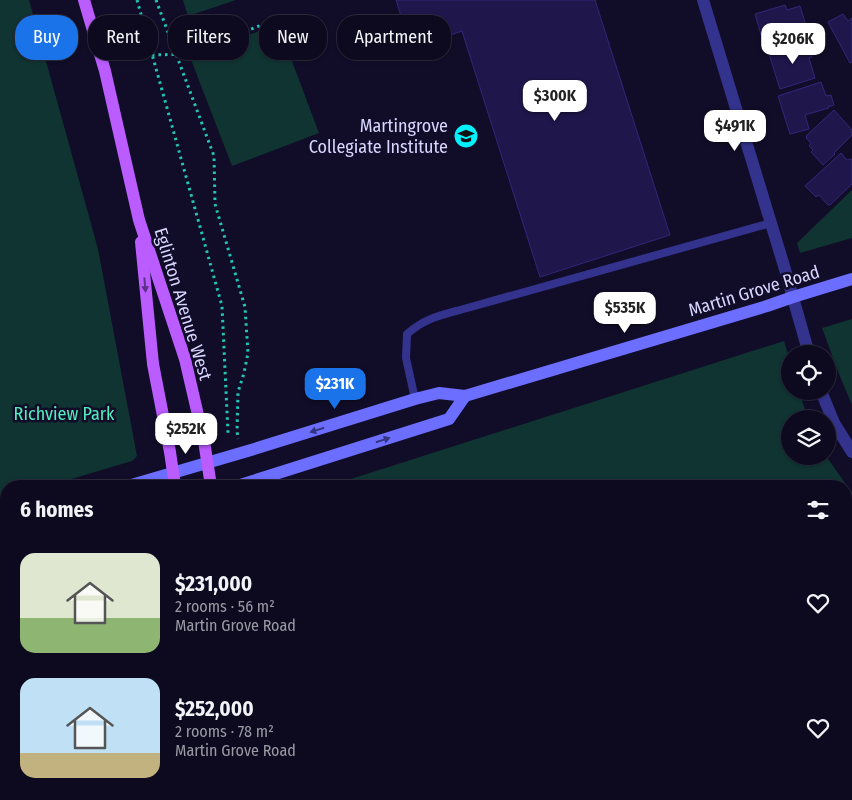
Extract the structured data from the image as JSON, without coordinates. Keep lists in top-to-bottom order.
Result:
{
  "streets": {
    "main road": ["Martin Grove Road", "Eglinton Avenue West"]
  },
  "crossings": [
    ["Martin Grove Road", "Eglinton Avenue West"]
  ],
  "parks": ["Richview Park"],
  "places": {
    "school or university": ["Martingrove Collegiate Institute"]
  },
  "page": {
    "chip": [
      "Buy",
      "Rent",
      "Filters",
      "New",
      "Apartment"
    ],
    "price": [
      "$206K",
      "$300K",
      "$491K",
      "$535K",
      "$231K",
      "$252K"
    ],
    "heading": "6 homes",
    "list": [
      {
        "name": "$231,000",
        "note": "2 rooms · 56 m² · Martin Grove Road"
      },
      {
        "name": "$252,000",
        "note": "2 rooms · 78 m² · Martin Grove Road"
      }
    ]
  }
}
